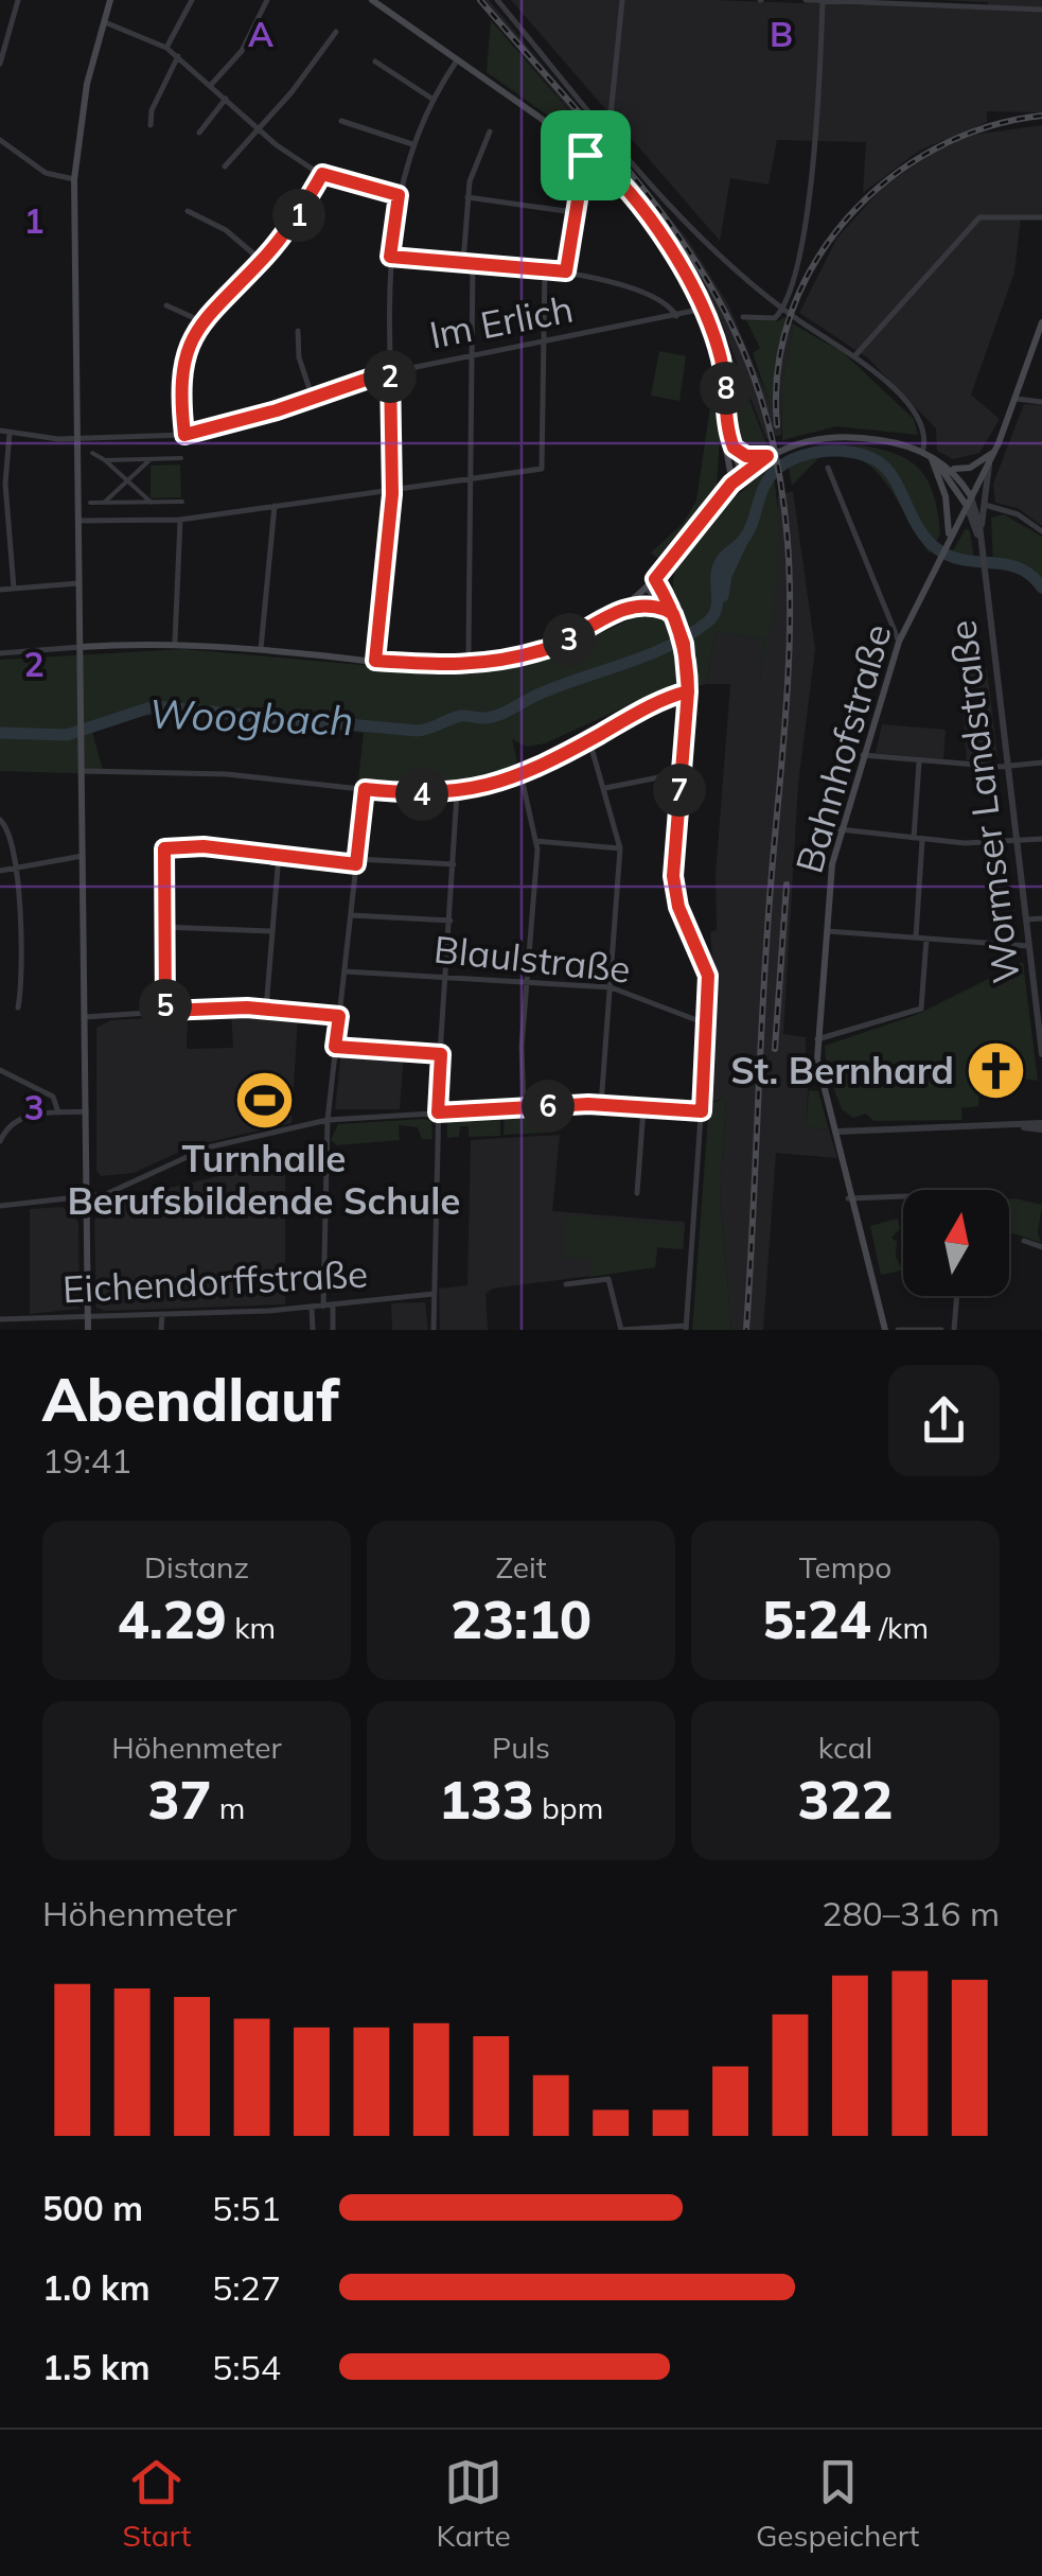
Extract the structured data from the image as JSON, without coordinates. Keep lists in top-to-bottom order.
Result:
{
  "streets": {
    "main road": ["Bahnhofstraße"],
    "street": [
      "Im Erlich",
      "Wormser Landstraße",
      "Blaulstraße",
      "Eichendorffstraße"
    ]
  },
  "crossings": [
    ["Bahnhofstraße", "Wormser Landstraße"]
  ],
  "water": ["Woogbach"],
  "places": {
    "church": ["St. Bernhard"],
    "sports": ["Turnhalle Berufsbildende Schule"]
  },
  "north": "top",
  "page": {
    "pins": [
      "1",
      "2",
      "8",
      "3",
      "7",
      "4",
      "5",
      "6"
    ],
    "heading": ["Abendlauf", "19:41"],
    "stats": [
      ["Distanz", "4.29 km"],
      ["Zeit", "23:10"],
      ["Tempo", "5:24 /km"],
      ["Höhenmeter", "37 m"],
      ["Puls", "133 bpm"],
      ["kcal", "322"]
    ],
    "chart": ["Höhenmeter", "280–316 m"],
    "list": [
      {
        "name": "500 m",
        "note": "5:51"
      },
      {
        "name": "1.0 km",
        "note": "5:27"
      },
      {
        "name": "1.5 km",
        "note": "5:54"
      }
    ],
    "tabs": ["Start", "Karte", "Gespeichert"]
  },
  "grid": {
    "columns": ["A", "B"],
    "rows": ["1", "2", "3"]
  }
}
